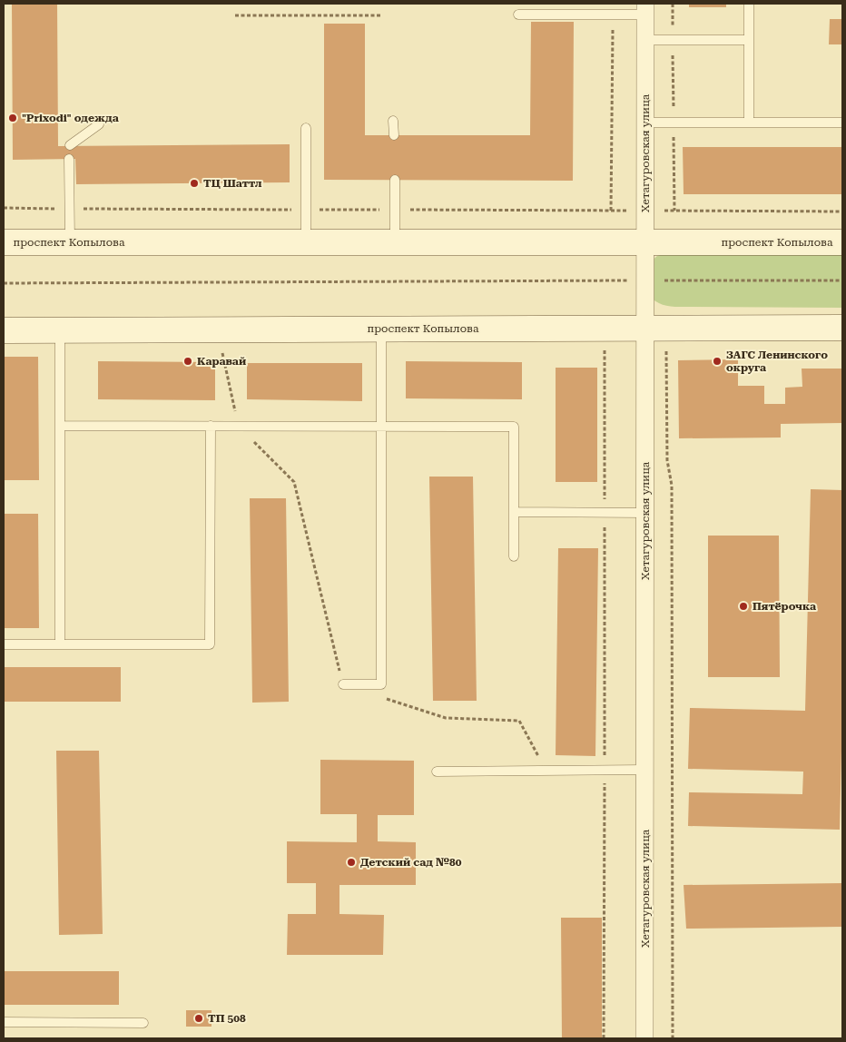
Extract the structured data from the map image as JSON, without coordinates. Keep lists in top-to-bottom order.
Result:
{
  "streets": {
    "street": ["Хетагуровская улица", "проспект Копылова"]
  },
  "crossings": [
    ["Хетагуровская улица", "проспект Копылова"]
  ],
  "places": [
    "\"Prixodi\" одежда",
    "ТЦ Шаттл",
    "Каравай",
    "ЗАГС Ленинского округа",
    "Пятёрочка",
    "Детский сад №80",
    "ТП 508"
  ]
}
